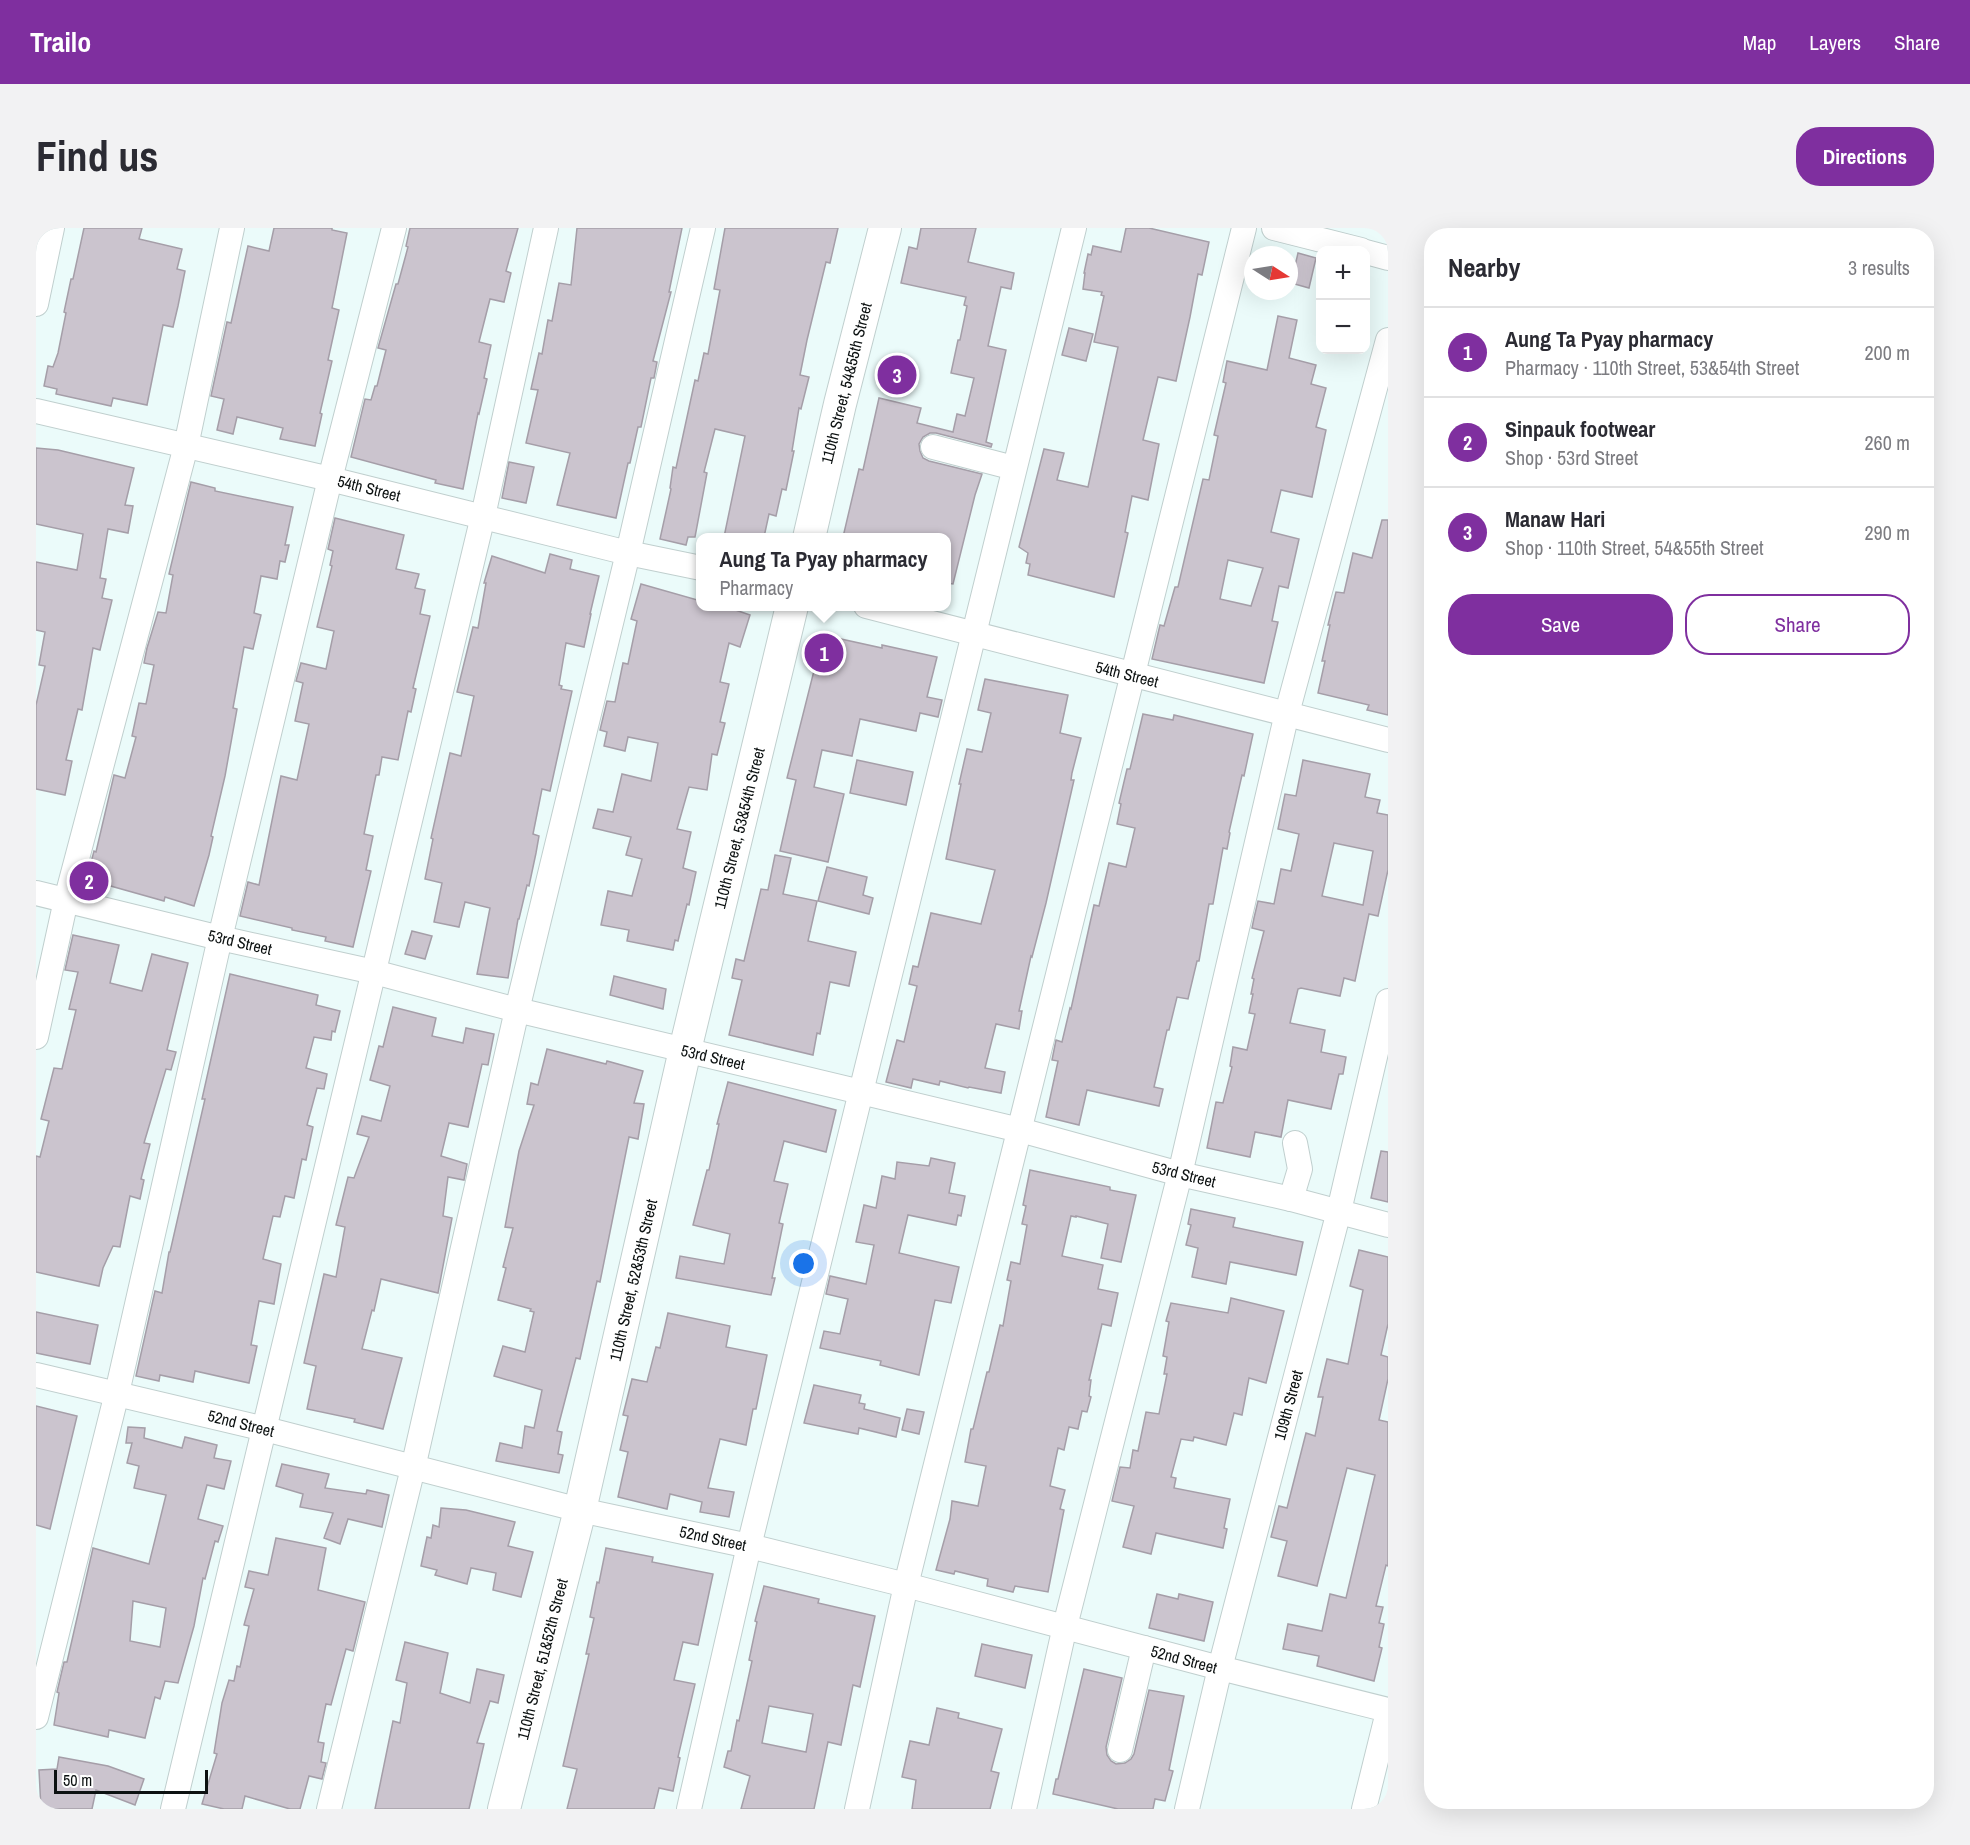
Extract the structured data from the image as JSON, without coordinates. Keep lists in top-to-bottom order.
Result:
{
  "streets": {
    "main road": [
      "110th Street, 54&55th Street",
      "110th Street, 53&54th Street",
      "110th Street, 52&53th Street",
      "110th Street, 51&52th Street"
    ],
    "street": [
      "54th Street",
      "53rd Street",
      "109th Street",
      "52nd Street"
    ]
  },
  "crossings": [
    ["110th Street, 53&54th Street", "53rd Street"],
    ["110th Street, 53&54th Street", "110th Street, 52&53th Street"],
    ["53rd Street", "110th Street, 52&53th Street"],
    ["53rd Street", "109th Street"],
    ["110th Street, 52&53th Street", "52nd Street"],
    ["110th Street, 52&53th Street", "110th Street, 51&52th Street"],
    ["109th Street", "52nd Street"],
    ["52nd Street", "110th Street, 51&52th Street"]
  ],
  "scale_bar": "50 m",
  "north": "right",
  "page": {
    "header": "Trailo",
    "nav": ["Map", "Layers", "Share"],
    "buttons": [
      "Directions",
      ["Save", "Share"]
    ],
    "title": "Find us",
    "heading": ["Nearby", "3 results"],
    "map_buttons": ["+", "−"],
    "list": [
      {
        "mark": "1",
        "name": "Aung Ta Pyay pharmacy",
        "note": "Pharmacy · 110th Street, 53&54th Street",
        "value": "200 m"
      },
      {
        "mark": "2",
        "name": "Sinpauk footwear",
        "note": "Shop · 53rd Street",
        "value": "260 m"
      },
      {
        "mark": "3",
        "name": "Manaw Hari",
        "note": "Shop · 110th Street, 54&55th Street",
        "value": "290 m"
      }
    ],
    "pins": ["3", "1", "2"],
    "popup": ["Aung Ta Pyay pharmacy", "Pharmacy"],
    "scale": "50 m"
  }
}
